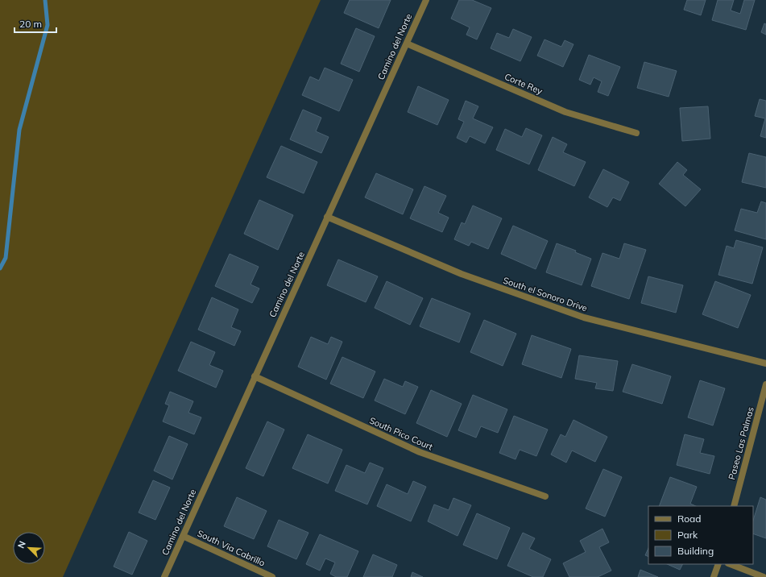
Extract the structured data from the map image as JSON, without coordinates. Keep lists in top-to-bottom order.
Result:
{
  "streets": {
    "street": [
      "Camino del Norte",
      "Corte Rey",
      "South el Sonoro Drive",
      "South Pico Court",
      "Paseo Las Palmas",
      "South Via Cabrillo"
    ]
  },
  "crossings": [
    ["Camino del Norte", "Corte Rey"],
    ["Camino del Norte", "South el Sonoro Drive"],
    ["Camino del Norte", "South Pico Court"],
    ["Camino del Norte", "South Via Cabrillo"]
  ],
  "legend": ["Road", "Park", "Building"],
  "scale_bar": "20 m",
  "north": "top left"
}
